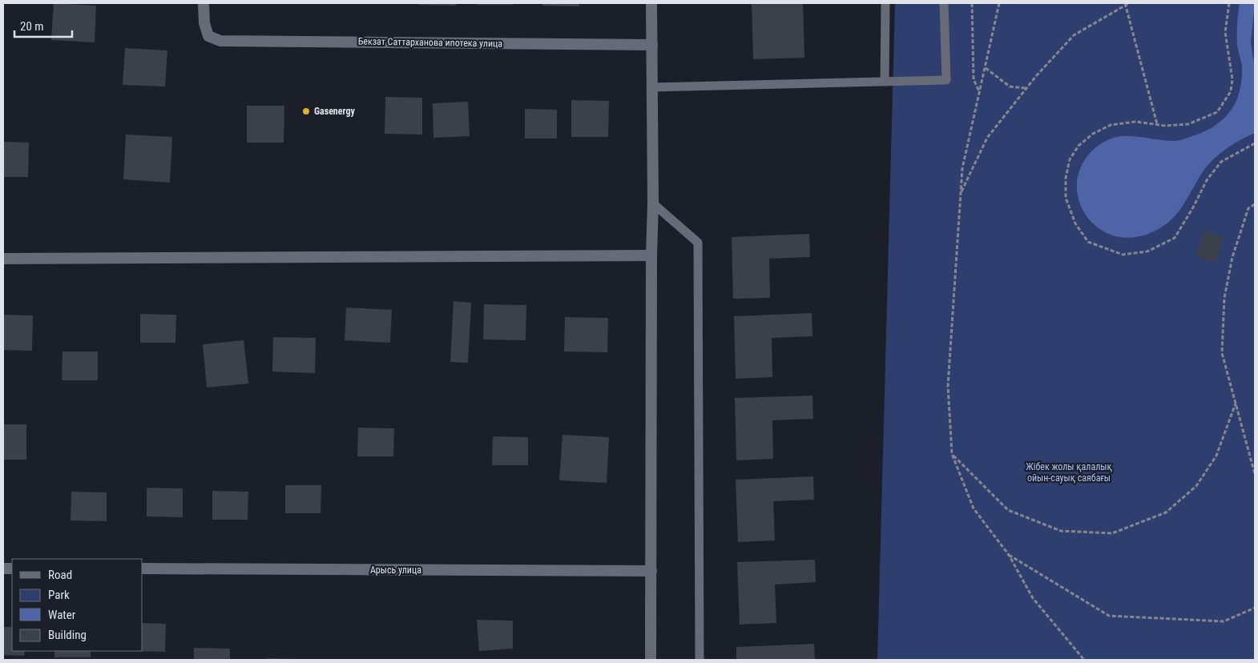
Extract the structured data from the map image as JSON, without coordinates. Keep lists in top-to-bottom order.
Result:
{
  "streets": {
    "street": ["Бекзат Саттарханова ипотека улица", "Арысь улица"]
  },
  "parks": ["Жібек жолы қалалық ойын-сауық саябағы"],
  "places": ["Gasenergy"],
  "legend": [
    "Road",
    "Park",
    "Water",
    "Building"
  ],
  "scale_bar": "20 m"
}
